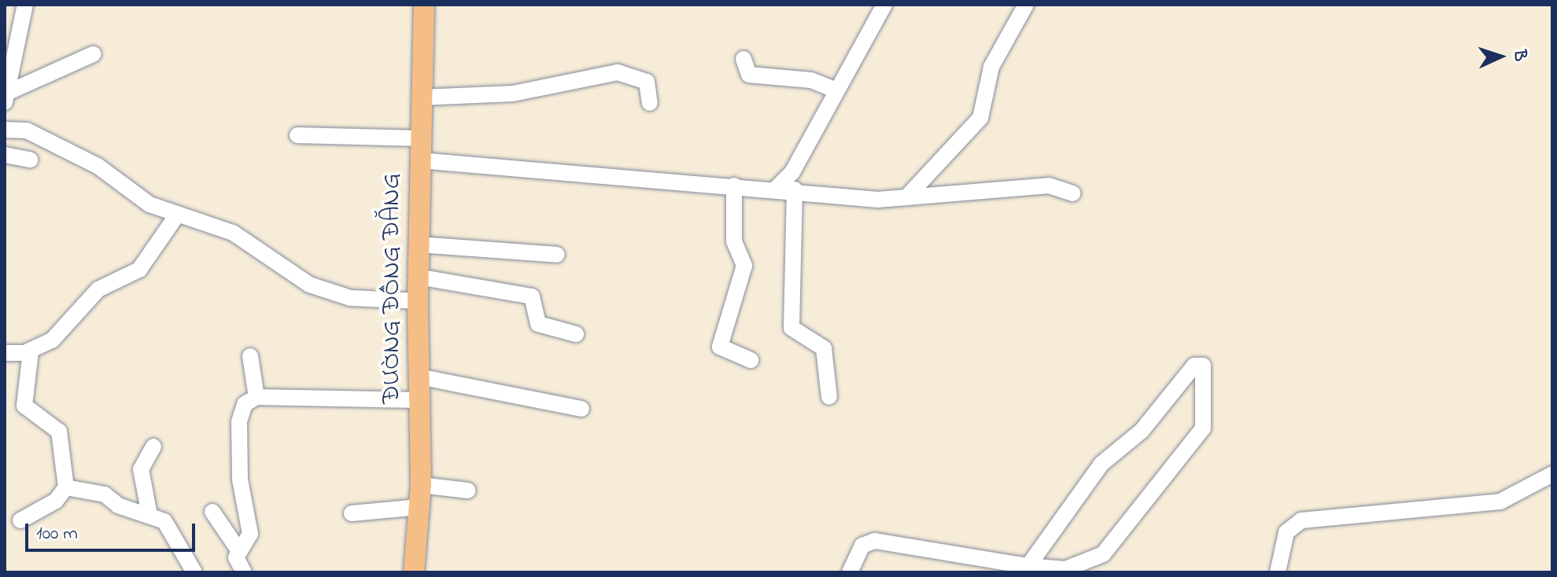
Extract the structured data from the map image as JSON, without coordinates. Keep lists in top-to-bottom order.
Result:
{
  "streets": {
    "main road": ["ĐƯỜNG ĐỒNG ĐĂNG"]
  },
  "scale_bar": "100 m",
  "north": "right"
}
